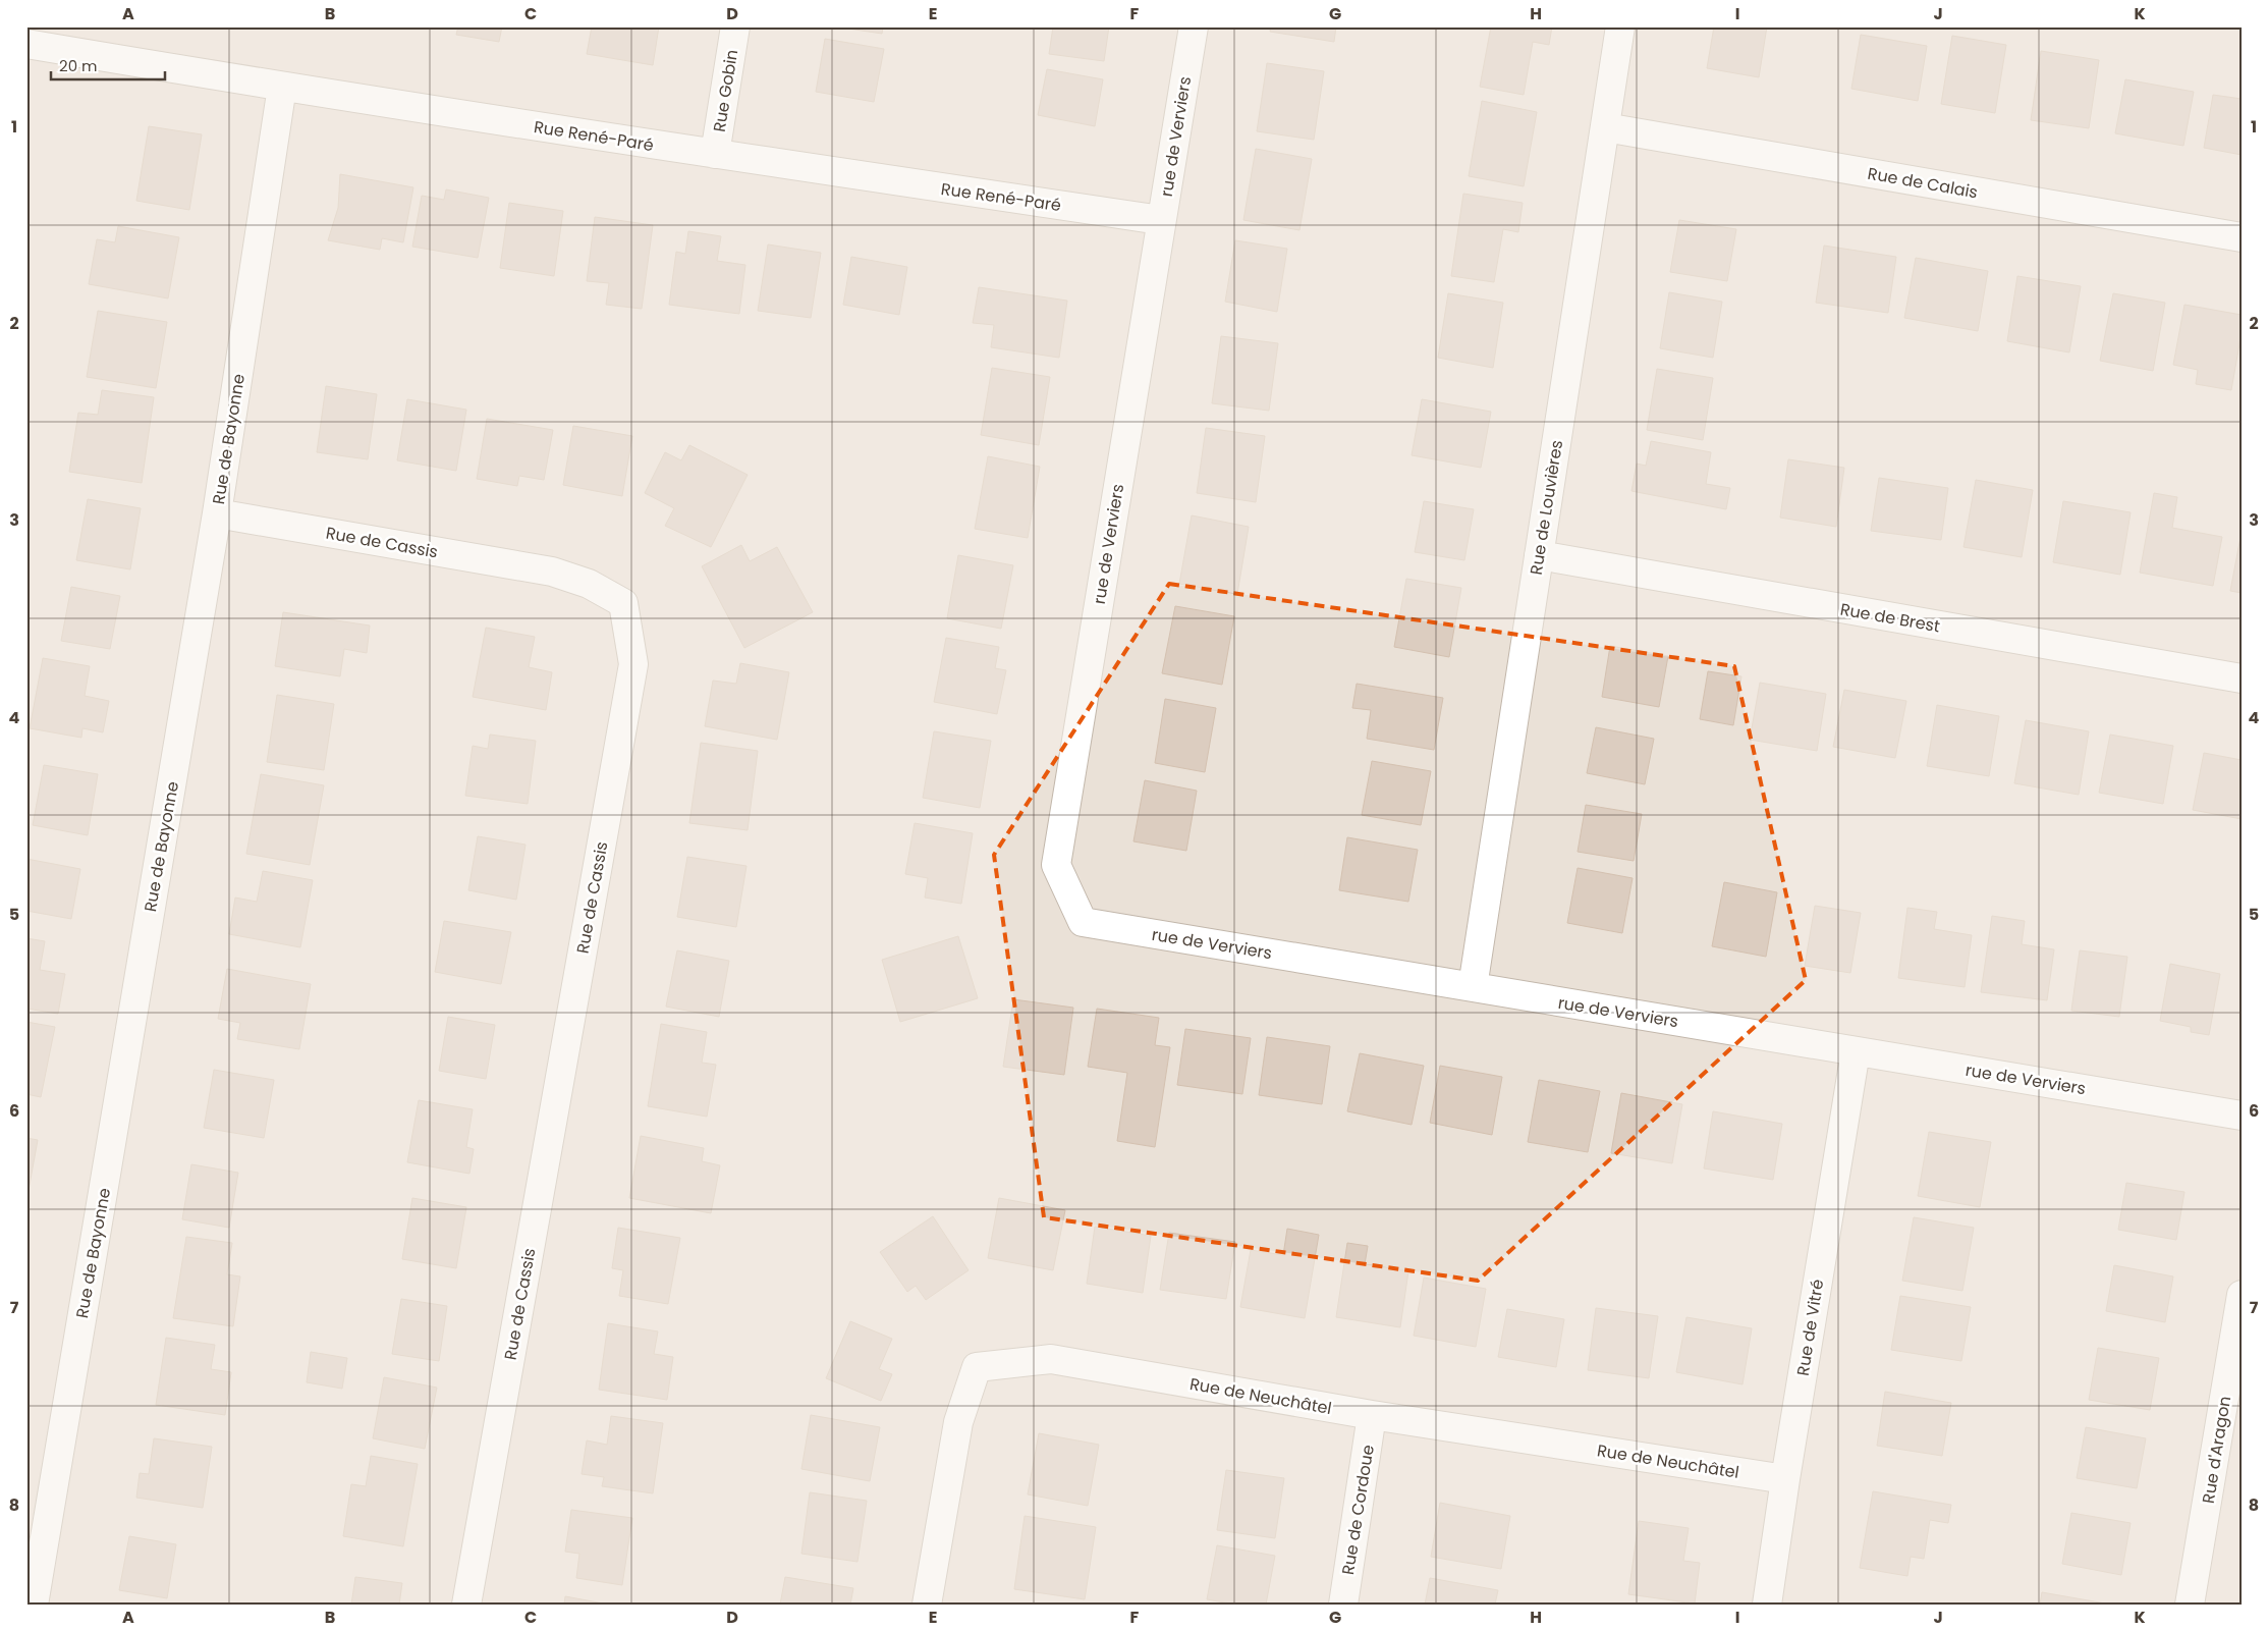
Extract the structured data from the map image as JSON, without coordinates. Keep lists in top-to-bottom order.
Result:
{
  "streets": {
    "street": [
      "Rue Gobin",
      "Rue René-Paré",
      "rue de Verviers",
      "Rue de Calais",
      "Rue de Bayonne",
      "Rue de Louvières",
      "Rue de Cassis",
      "Rue de Brest",
      "Rue de Vitré",
      "Rue de Neuchâtel",
      "Rue d'Aragon",
      "Rue de Cordoue"
    ]
  },
  "crossings": [
    ["Rue Gobin", "Rue René-Paré"],
    ["Rue René-Paré", "rue de Verviers"],
    ["Rue René-Paré", "Rue de Bayonne"],
    ["rue de Verviers", "Rue de Louvières"],
    ["rue de Verviers", "Rue de Vitré"],
    ["Rue de Calais", "Rue de Louvières"],
    ["Rue de Bayonne", "Rue de Cassis"],
    ["Rue de Louvières", "Rue de Brest"],
    ["Rue de Vitré", "Rue de Neuchâtel"],
    ["Rue de Neuchâtel", "Rue de Cordoue"]
  ],
  "scale_bar": "20 m",
  "grid": {
    "columns": [
      "A",
      "B",
      "C",
      "D",
      "E",
      "F",
      "G",
      "H",
      "I",
      "J",
      "K"
    ],
    "rows": [
      "1",
      "2",
      "3",
      "4",
      "5",
      "6",
      "7",
      "8"
    ]
  }
}
